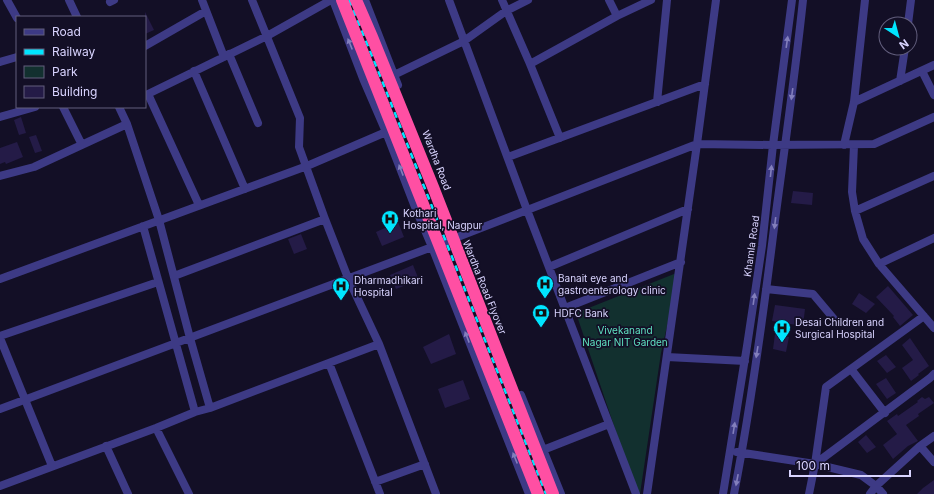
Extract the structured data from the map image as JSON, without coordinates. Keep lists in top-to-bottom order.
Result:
{
  "streets": {
    "highway": ["Wardha Road Flyover"],
    "street": ["Wardha Road", "Khamla Road"]
  },
  "parks": ["Vivekanand Nagar NIT Garden"],
  "places": {
    "hospital": [
      "Kothari Hospital, Nagpur",
      "Banait eye and gastroenterology clinic",
      "Dharmadhikari Hospital",
      "Desai Children and Surgical Hospital"
    ],
    "bank": ["HDFC Bank"]
  },
  "legend": [
    "Road",
    "Railway",
    "Park",
    "Building"
  ],
  "scale_bar": "100 m",
  "north": "bottom right"
}
